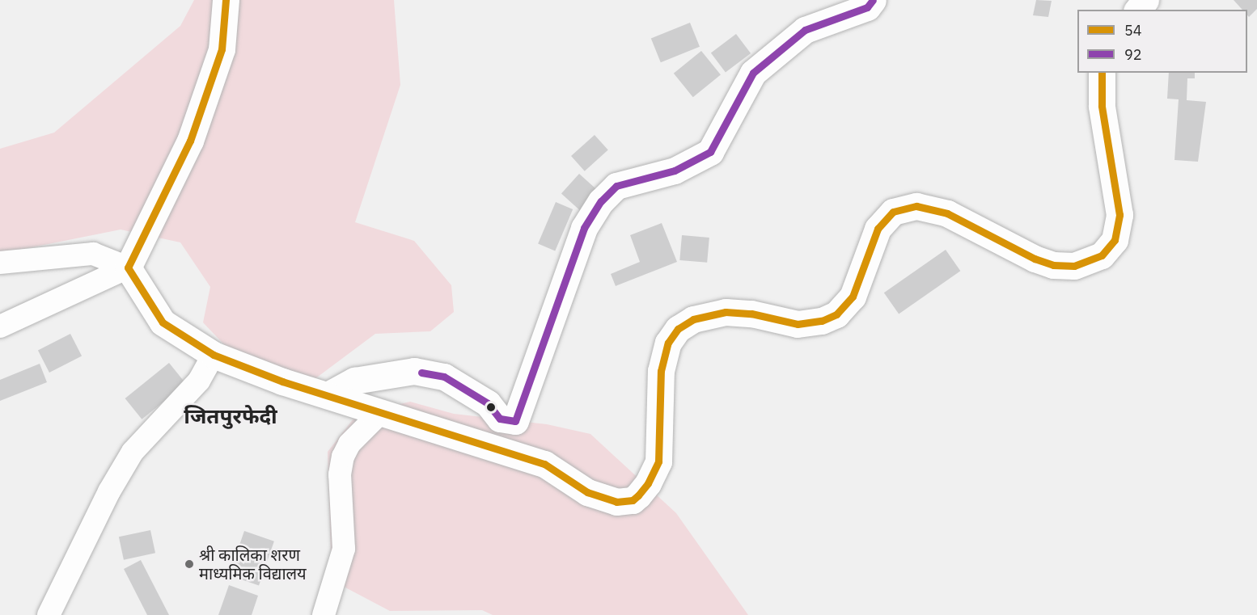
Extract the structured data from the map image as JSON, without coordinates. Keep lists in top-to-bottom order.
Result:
{
  "districts": ["जितपुरफेदी"],
  "places": ["श्री कालिका शरण माध्यमिक विद्यालय"],
  "lines": ["transit line 54", "transit line 92"],
  "legend": ["54", "92"]
}
